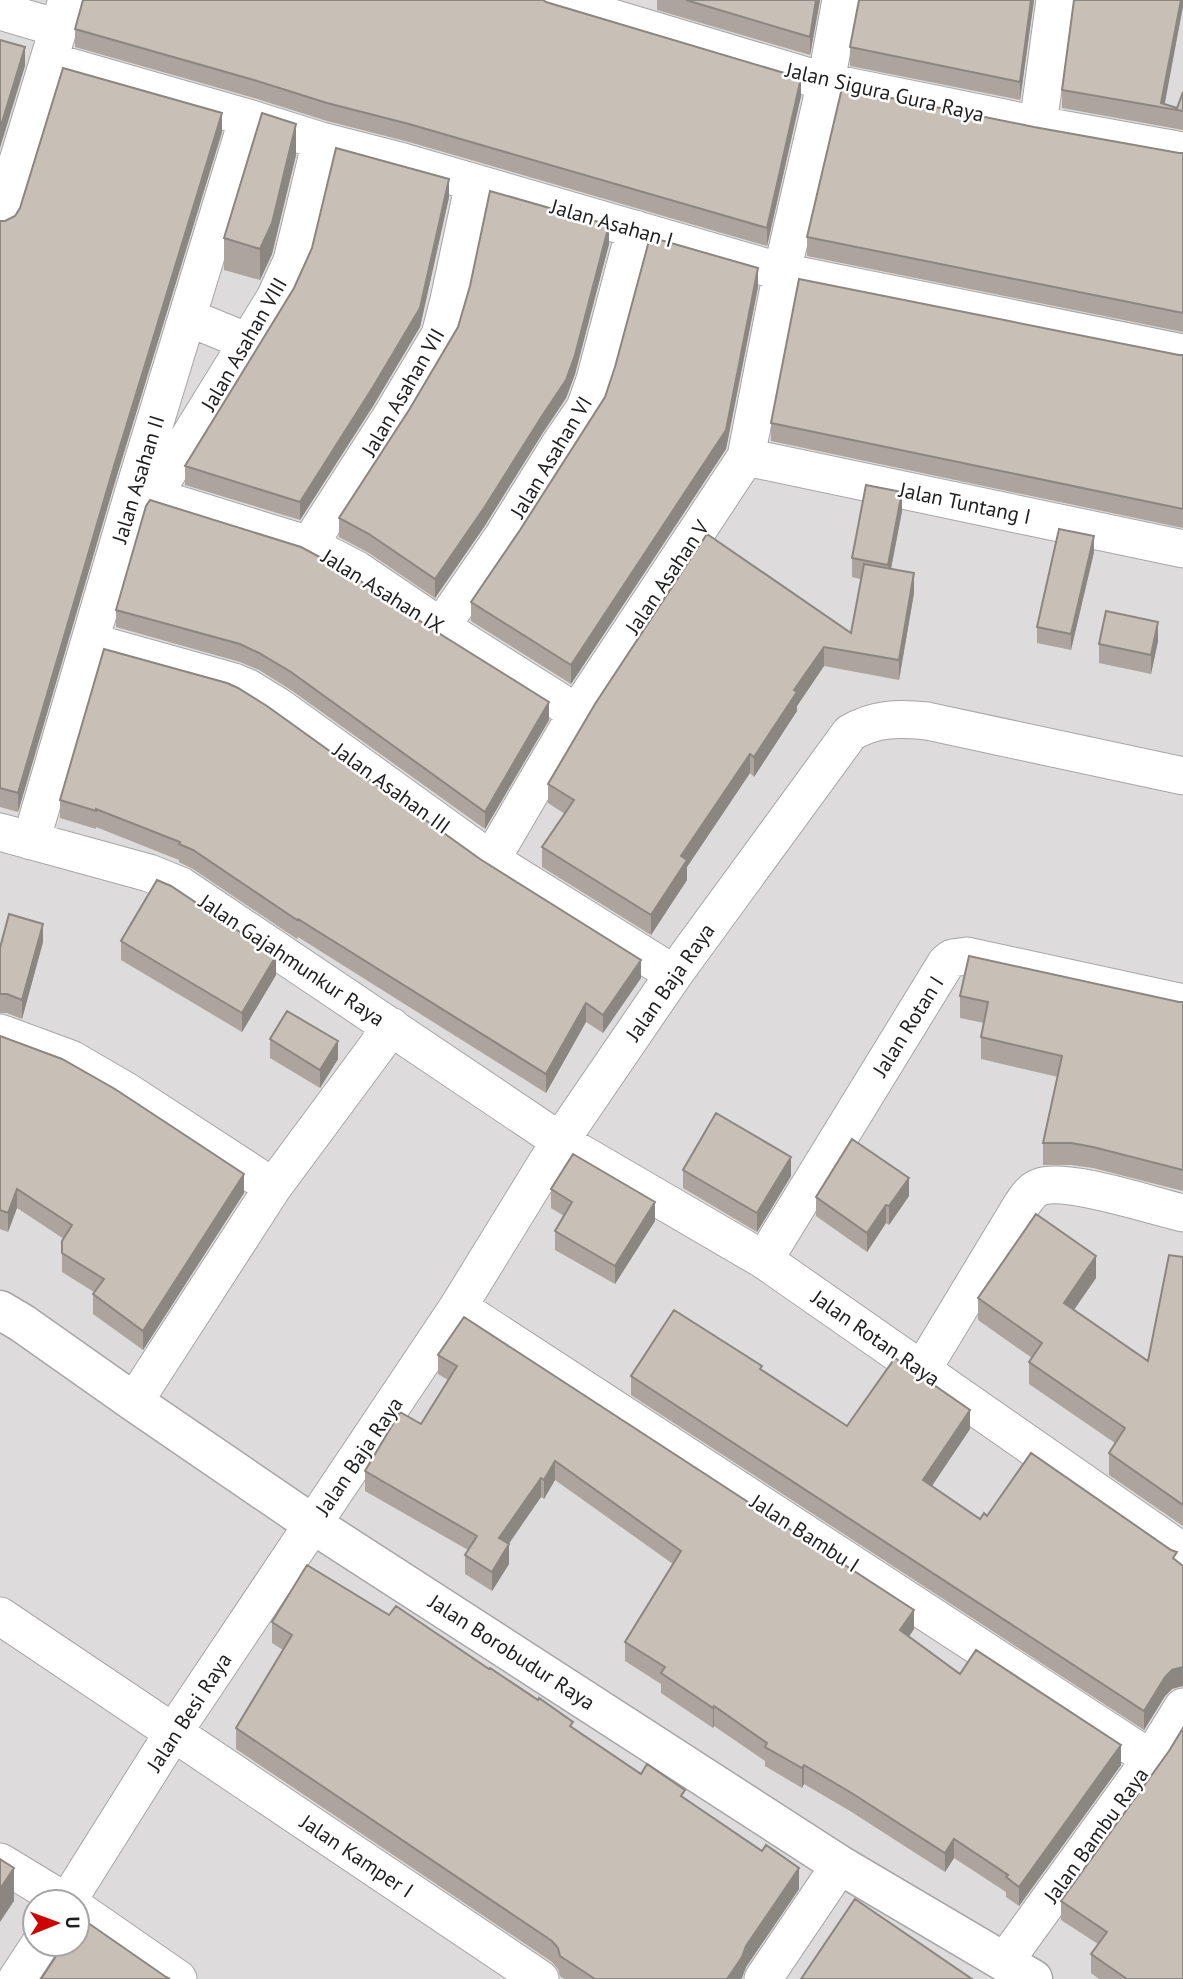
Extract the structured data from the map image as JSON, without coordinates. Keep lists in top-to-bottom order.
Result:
{
  "streets": {
    "street": [
      "Jalan Sigura Gura Raya",
      "Jalan Asahan I",
      "Jalan Asahan VIII",
      "Jalan Asahan VII",
      "Jalan Asahan VI",
      "Jalan Asahan II",
      "Jalan Tuntang I",
      "Jalan Asahan V",
      "Jalan Asahan IX",
      "Jalan Asahan III",
      "Jalan Gajahmunkur Raya",
      "Jalan Baja Raya",
      "Jalan Rotan I",
      "Jalan Rotan Raya",
      "Jalan Bambu I",
      "Jalan Borobudur Raya",
      "Jalan Besi Raya",
      "Jalan Bambu Raya",
      "Jalan Kamper I"
    ]
  },
  "crossings": [
    ["Jalan Sigura Gura Raya", "Jalan Asahan V"],
    ["Jalan Asahan I", "Jalan Asahan VIII"],
    ["Jalan Asahan I", "Jalan Asahan VII"],
    ["Jalan Asahan I", "Jalan Asahan VI"],
    ["Jalan Asahan I", "Jalan Asahan II"],
    ["Jalan Asahan I", "Jalan Asahan V"],
    ["Jalan Asahan VIII", "Jalan Asahan II"],
    ["Jalan Asahan VIII", "Jalan Asahan IX"],
    ["Jalan Asahan VII", "Jalan Asahan IX"],
    ["Jalan Asahan VI", "Jalan Asahan IX"],
    ["Jalan Asahan II", "Jalan Asahan IX"],
    ["Jalan Asahan II", "Jalan Asahan III"],
    ["Jalan Asahan II", "Jalan Gajahmunkur Raya"],
    ["Jalan Tuntang I", "Jalan Asahan V"],
    ["Jalan Asahan V", "Jalan Asahan IX"],
    ["Jalan Asahan V", "Jalan Asahan III"],
    ["Jalan Asahan III", "Jalan Baja Raya"],
    ["Jalan Gajahmunkur Raya", "Jalan Baja Raya"],
    ["Jalan Gajahmunkur Raya", "Jalan Rotan Raya"],
    ["Jalan Baja Raya", "Jalan Rotan Raya"],
    ["Jalan Baja Raya", "Jalan Bambu I"],
    ["Jalan Baja Raya", "Jalan Borobudur Raya"],
    ["Jalan Baja Raya", "Jalan Besi Raya"],
    ["Jalan Rotan I", "Jalan Rotan Raya"],
    ["Jalan Bambu I", "Jalan Bambu Raya"],
    ["Jalan Borobudur Raya", "Jalan Besi Raya"],
    ["Jalan Borobudur Raya", "Jalan Bambu Raya"],
    ["Jalan Besi Raya", "Jalan Kamper I"]
  ],
  "north": "right"
}
